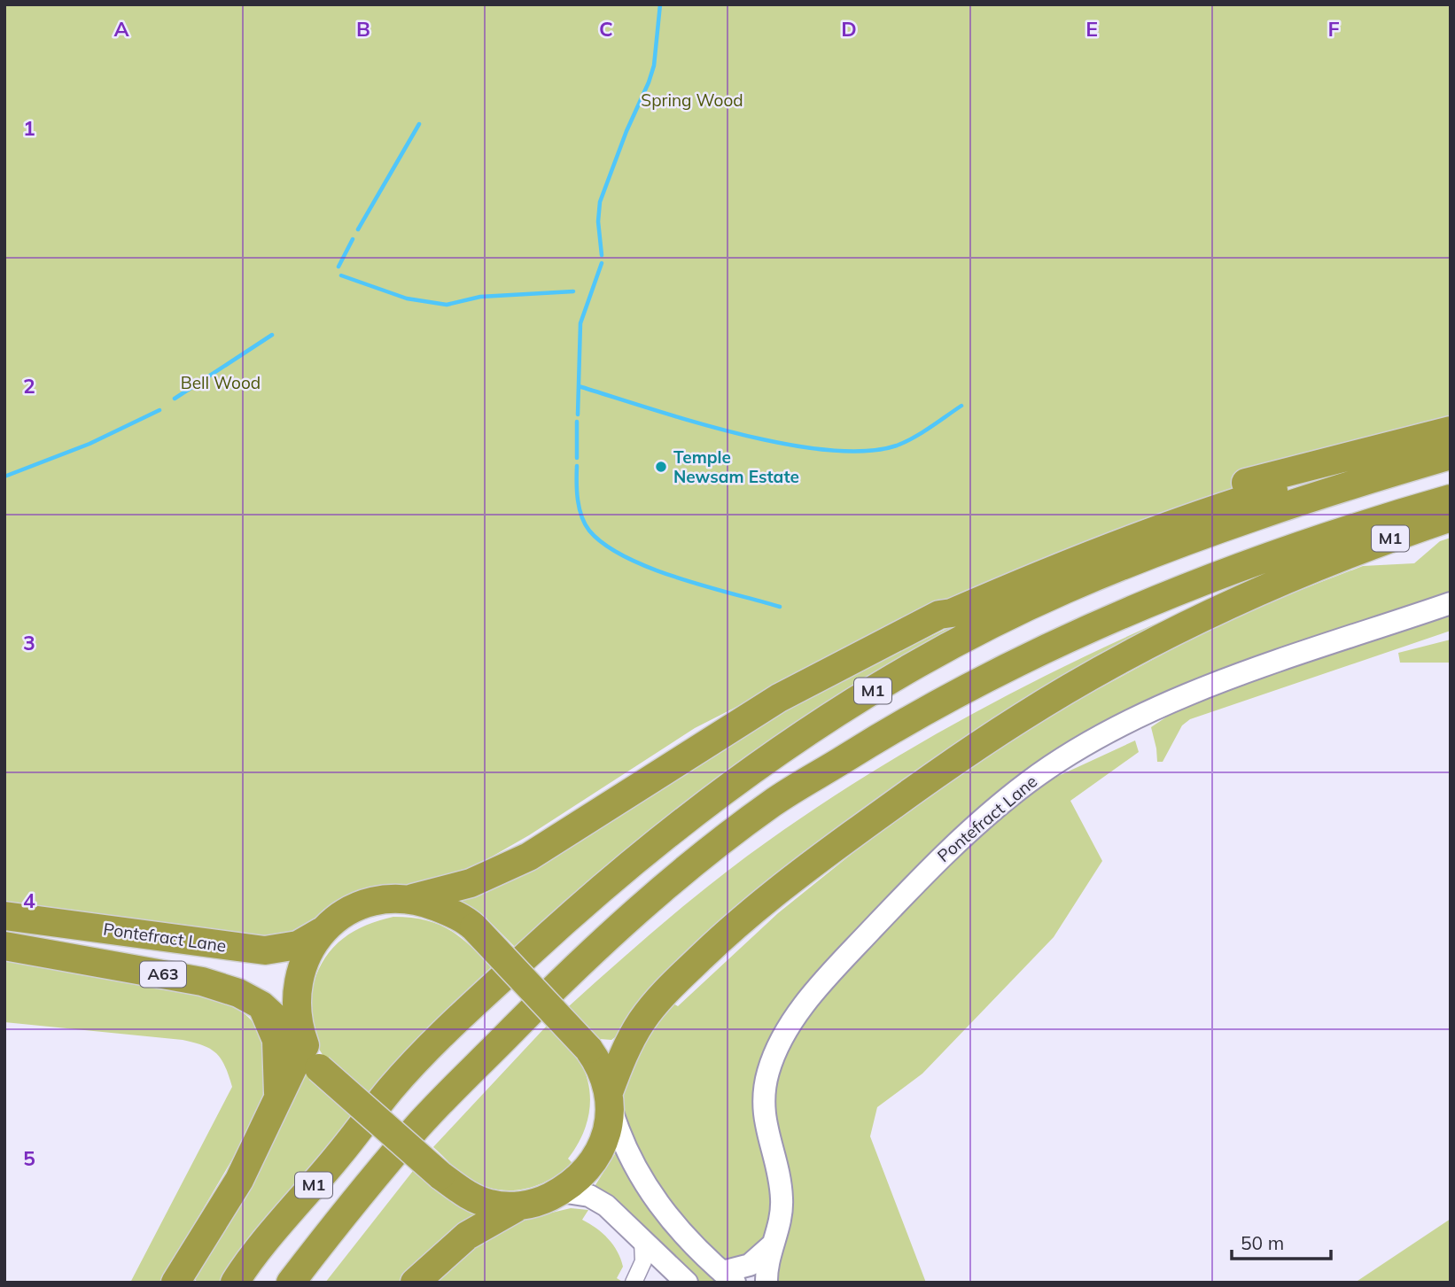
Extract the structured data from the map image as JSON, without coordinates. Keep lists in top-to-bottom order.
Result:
{
  "streets": {
    "highway": ["M1", "Pontefract Lane", "A63"]
  },
  "parks": ["Spring Wood", "Bell Wood"],
  "places": ["Temple Newsam Estate"],
  "scale_bar": "50 m",
  "grid": {
    "columns": [
      "A",
      "B",
      "C",
      "D",
      "E",
      "F"
    ],
    "rows": [
      "1",
      "2",
      "3",
      "4",
      "5"
    ]
  }
}
